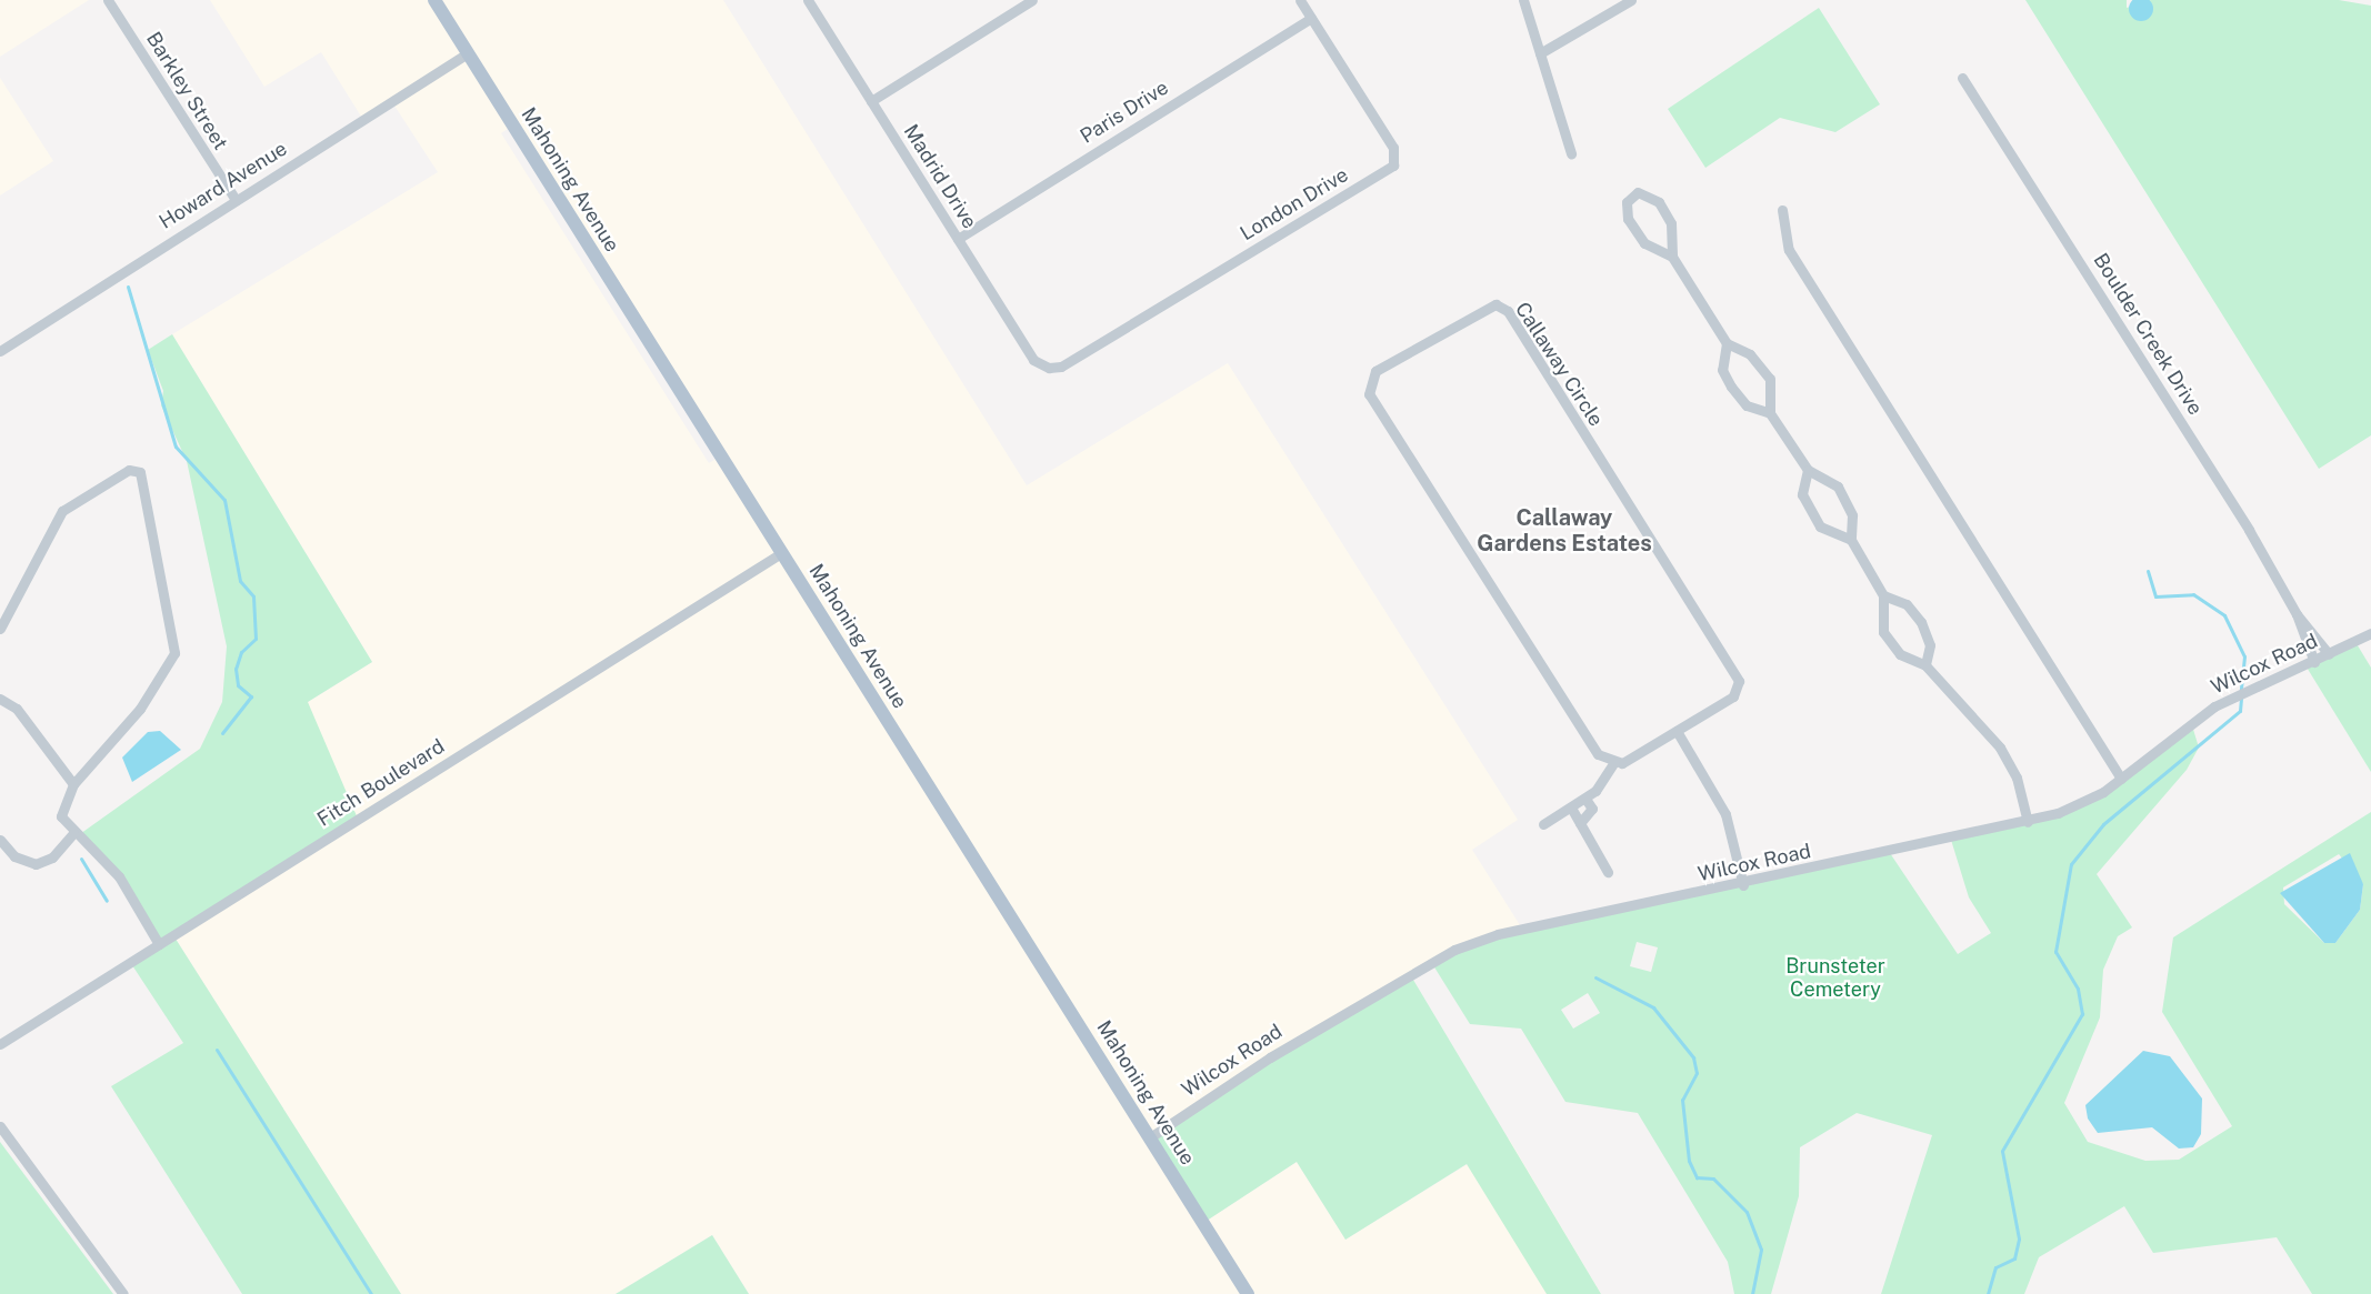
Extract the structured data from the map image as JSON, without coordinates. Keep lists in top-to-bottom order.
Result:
{
  "streets": {
    "main road": ["Mahoning Avenue"],
    "street": [
      "Barkley Street",
      "Paris Drive",
      "Madrid Drive",
      "Howard Avenue",
      "London Drive",
      "Boulder Creek Drive",
      "Callaway Circle",
      "Wilcox Road",
      "Fitch Boulevard"
    ]
  },
  "crossings": [
    ["Barkley Street", "Howard Avenue"],
    ["Paris Drive", "Madrid Drive"],
    ["Paris Drive", "London Drive"],
    ["Madrid Drive", "London Drive"],
    ["Mahoning Avenue", "Howard Avenue"],
    ["Mahoning Avenue", "Wilcox Road"],
    ["Mahoning Avenue", "Fitch Boulevard"],
    ["Boulder Creek Drive", "Wilcox Road"]
  ],
  "districts": ["Callaway Gardens Estates"],
  "parks": ["Brunsteter Cemetery"]
}
